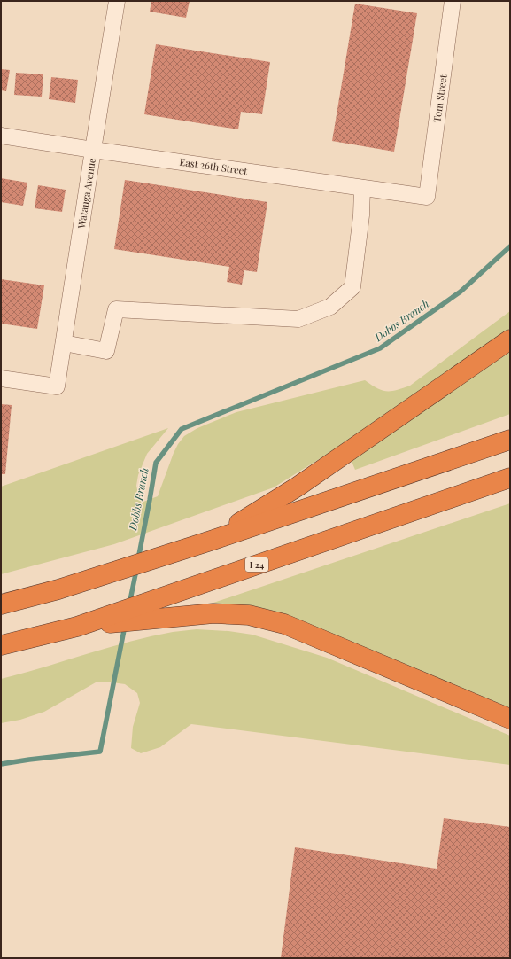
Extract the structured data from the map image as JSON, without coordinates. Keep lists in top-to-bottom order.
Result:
{
  "streets": {
    "highway": ["I 24"],
    "street": ["Tom Street", "East 26th Street", "Watauga Avenue"]
  },
  "crossings": [
    ["Tom Street", "East 26th Street"],
    ["East 26th Street", "Watauga Avenue"]
  ],
  "water": ["Dobbs Branch"]
}
